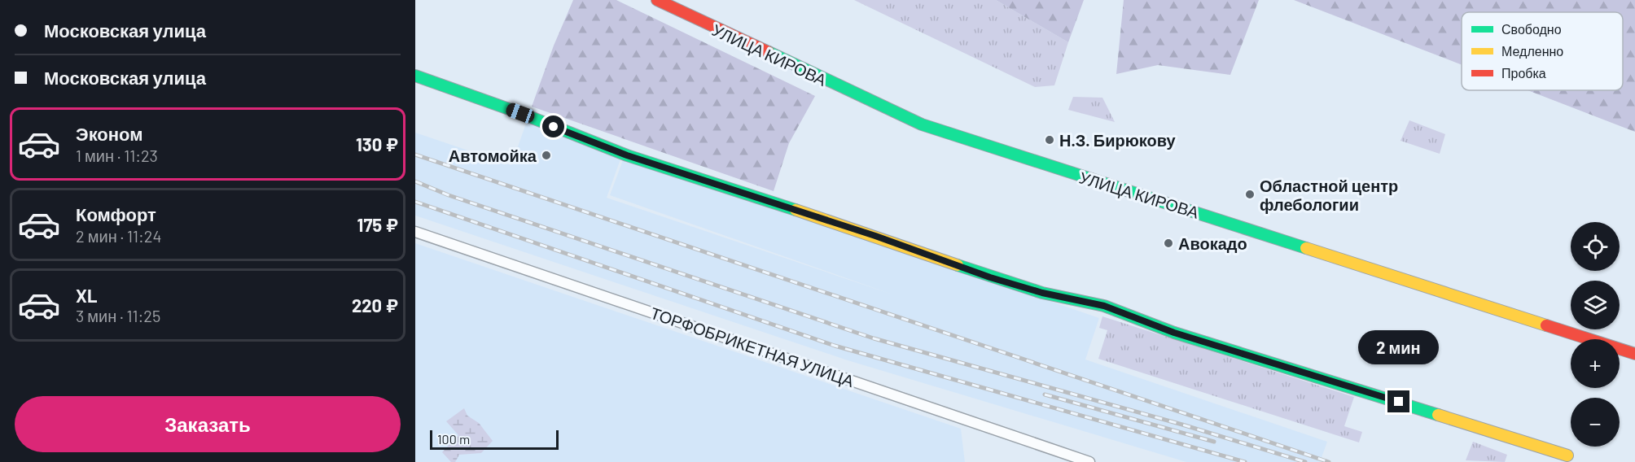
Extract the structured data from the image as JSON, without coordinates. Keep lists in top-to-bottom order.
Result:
{
  "streets": {
    "street": ["УЛИЦА КИРОВА", "ТОРФОБРИКЕТНАЯ УЛИЦА"]
  },
  "places": [
    "Н.З. Бирюкову",
    "Автомойка",
    "Областной центр флебологии",
    "Авокадо"
  ],
  "legend": ["Свободно", "Медленно", "Пробка"],
  "scale_bar": "100 m",
  "page": {
    "banner": ["Московская улица", "Московская улица"],
    "list": [
      {
        "name": "Эконом",
        "note": "1 мин · 11:23",
        "value": "130 ₽"
      },
      {
        "name": "Комфорт",
        "note": "2 мин · 11:24",
        "value": "175 ₽"
      },
      {
        "name": "XL",
        "note": "3 мин · 11:25",
        "value": "220 ₽"
      }
    ],
    "map_buttons": ["+", "−"],
    "bubble": "2 мин",
    "buttons": "Заказать",
    "scale": "100 m"
  }
}
